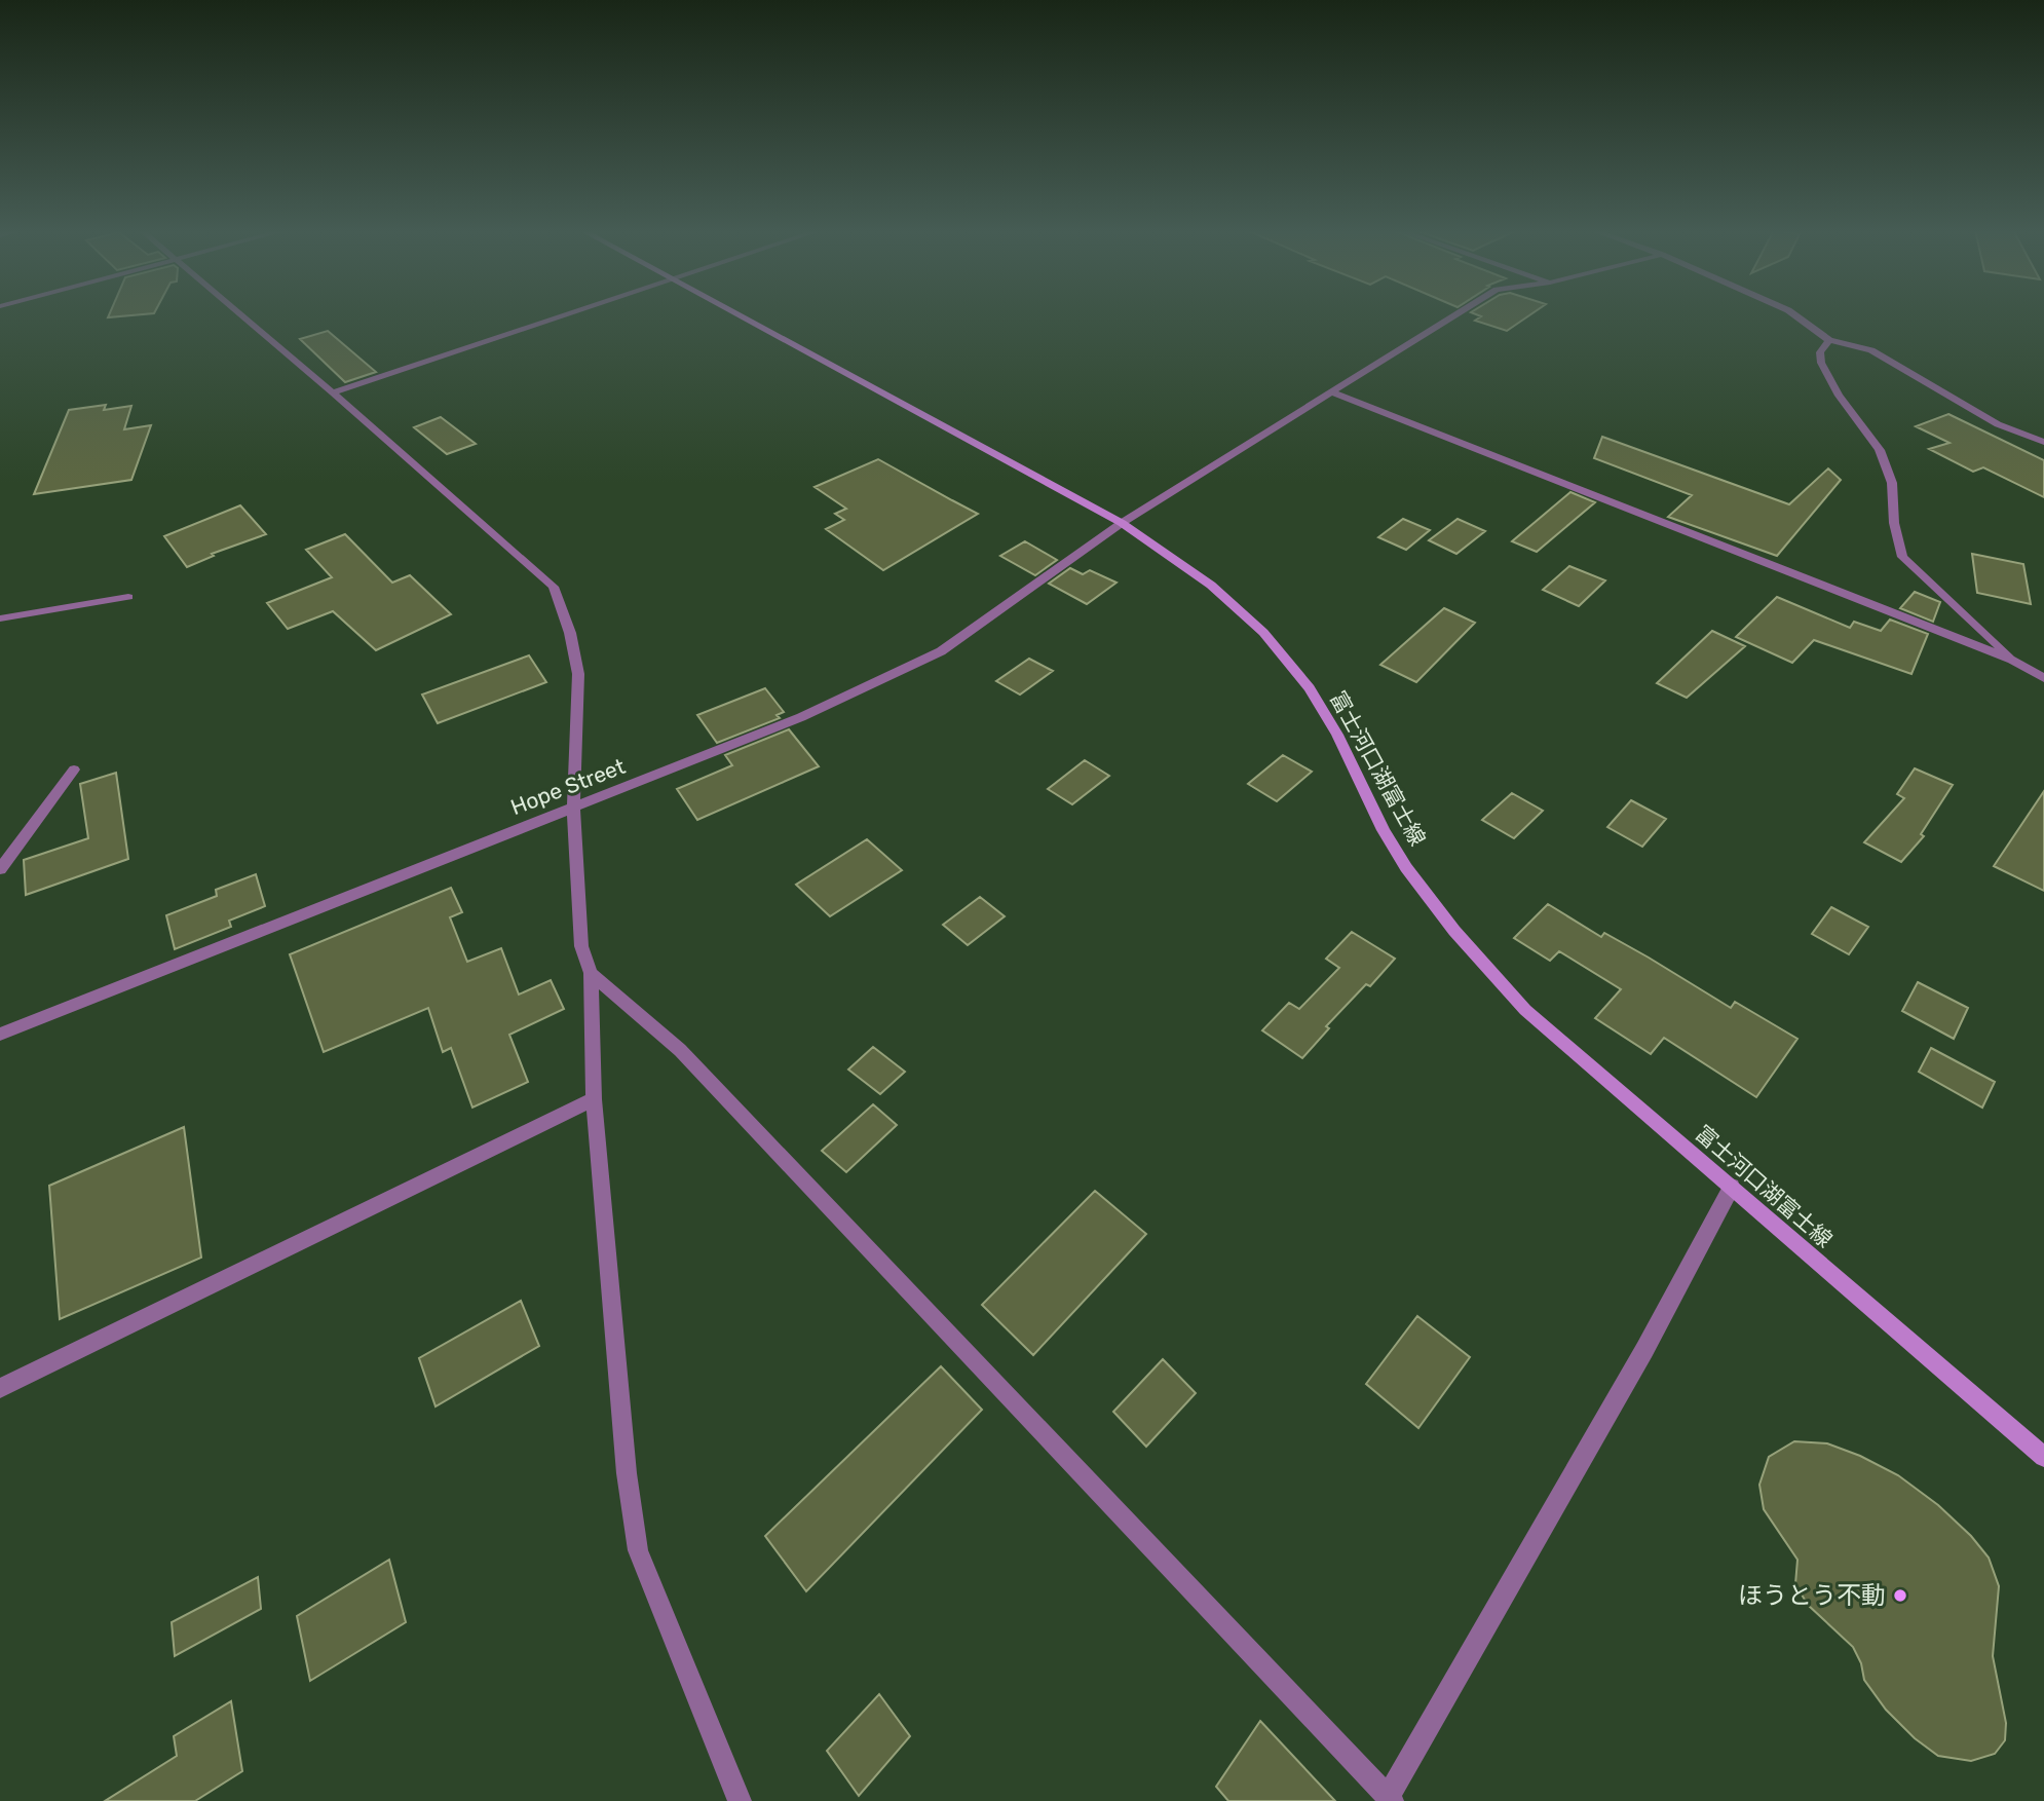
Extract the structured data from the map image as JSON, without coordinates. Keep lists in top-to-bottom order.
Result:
{
  "streets": {
    "main road": ["富士河口湖富士線"],
    "street": ["Hope Street"]
  },
  "crossings": [
    ["富士河口湖富士線", "Hope Street"]
  ],
  "places": ["ほうとう不動"]
}
